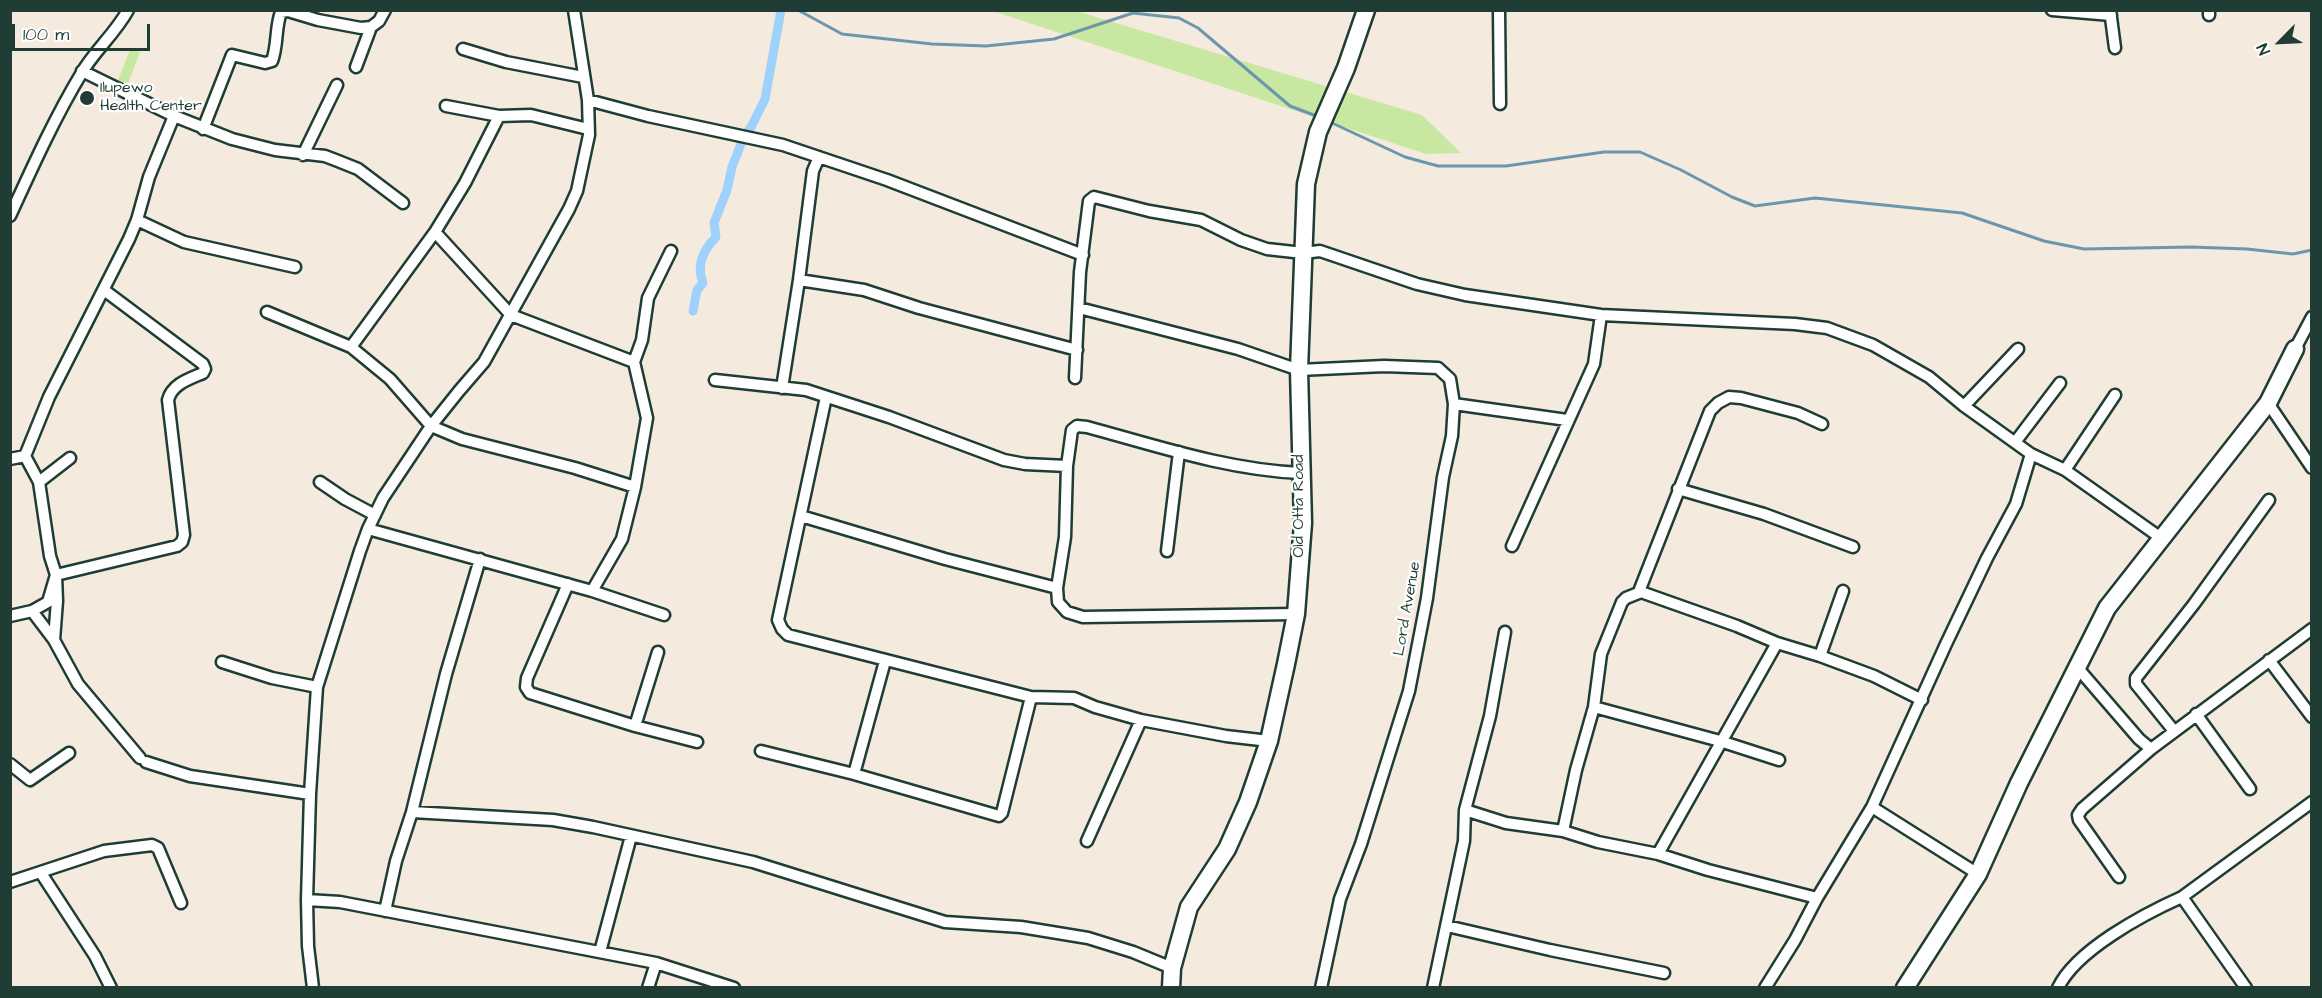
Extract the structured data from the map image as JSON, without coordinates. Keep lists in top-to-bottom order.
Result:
{
  "streets": {
    "street": ["Old Otta Road", "Lord Avenue"]
  },
  "crossings": [
    ["Old Otta Road", "Lord Avenue"]
  ],
  "places": ["Ilupewo Health Center"],
  "scale_bar": "100 m",
  "north": "bottom left"
}
